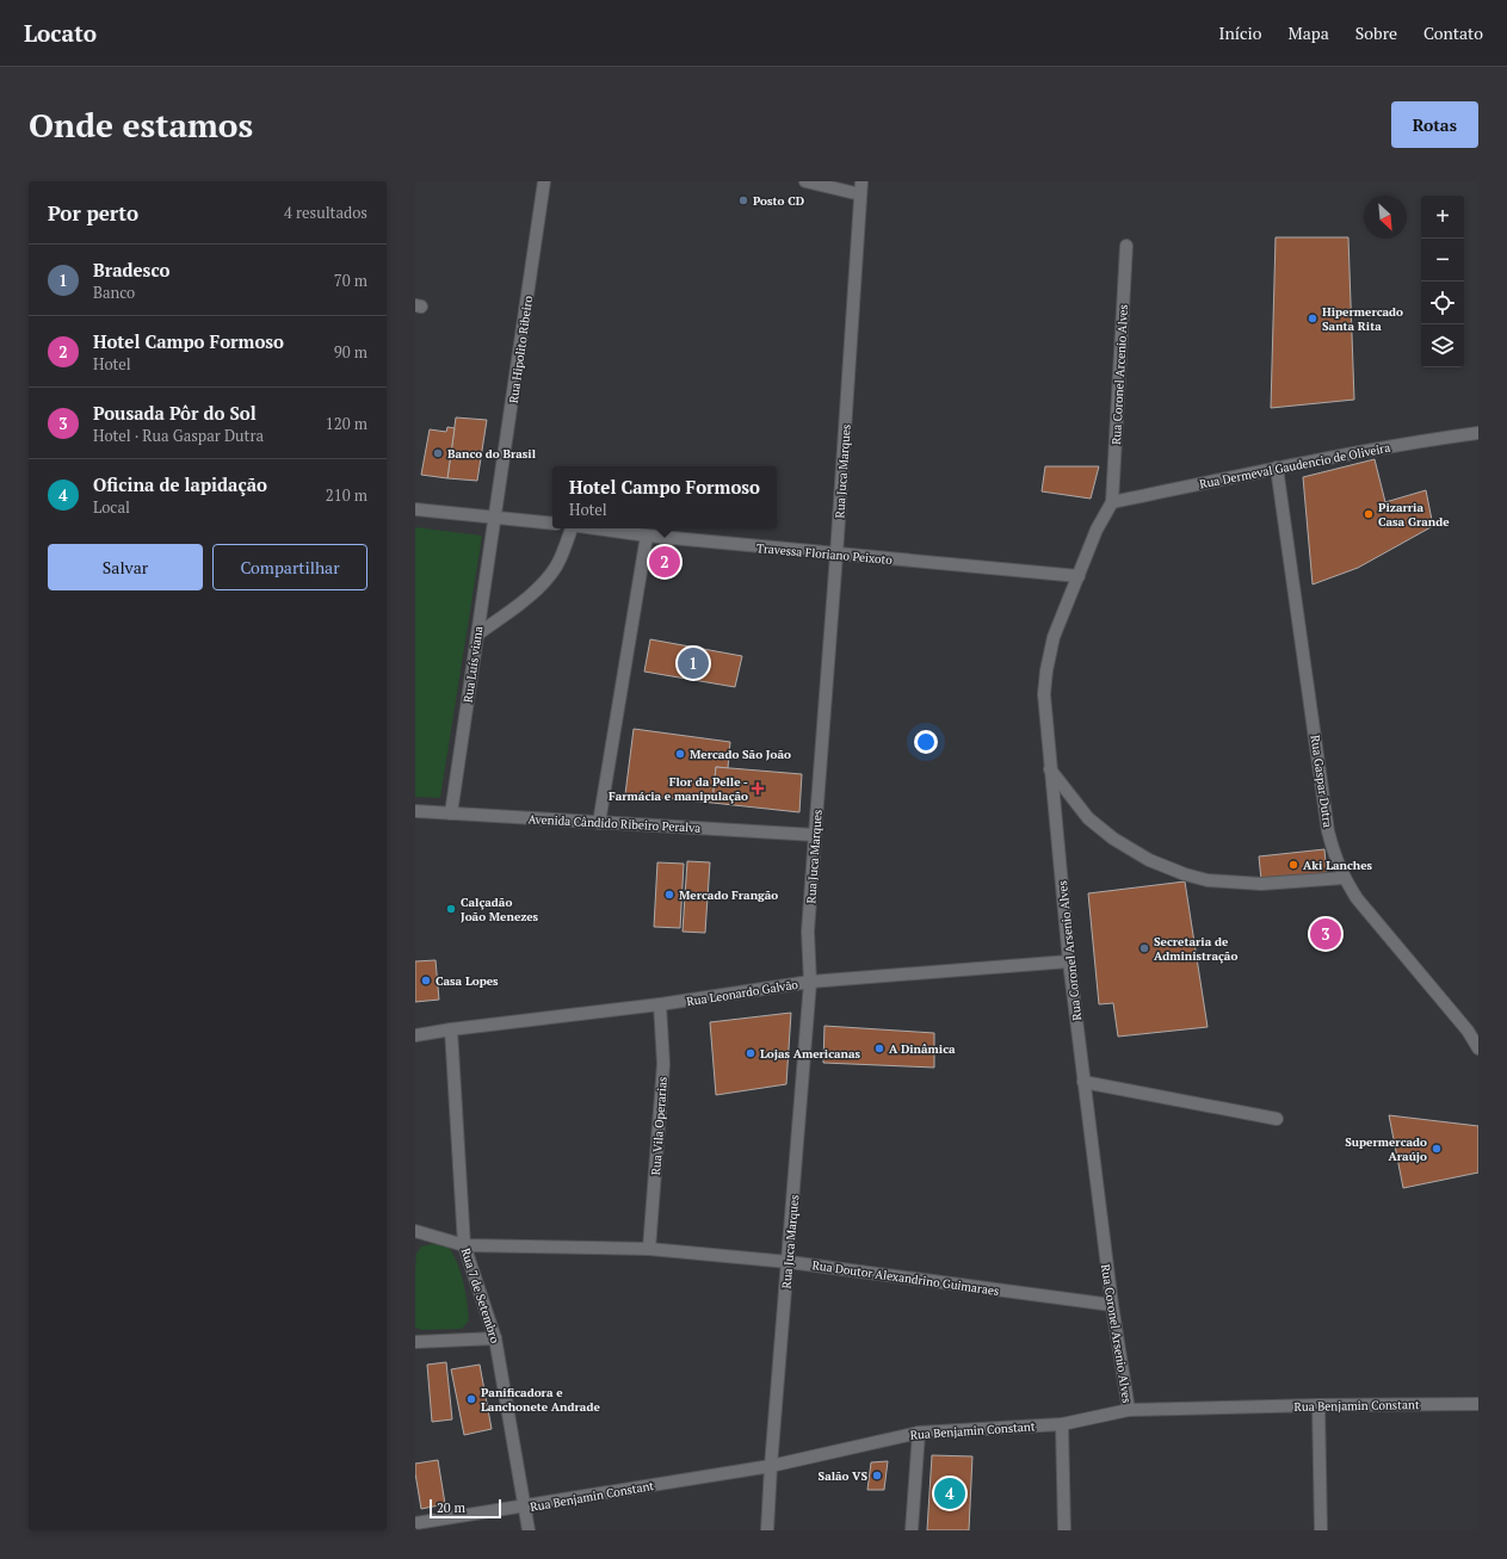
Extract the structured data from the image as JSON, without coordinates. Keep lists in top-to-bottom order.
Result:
{
  "streets": {
    "street": [
      "Rua Hipolito Ribeiro",
      "Rua Coronel Arcenio Alves",
      "Rua Dermeval Gaudencio de Oliveira",
      "Rua Juca Marques",
      "Travessa Floriano Peixoto",
      "Rua Luís viana",
      "Rua Gaspar Dutra",
      "Avenida Cândido Ribeiro Peralva",
      "Rua Coronel Arsenio Alves",
      "Rua Leonardo Galvão",
      "Rua Vila Operarias",
      "Rua Doutor Alexandrino Guimaraes",
      "Rua 7 de Setembro",
      "Rua Benjamin Constant"
    ]
  },
  "crossings": [
    ["Rua Hipolito Ribeiro", "Rua Luís viana"],
    ["Rua Coronel Arcenio Alves", "Rua Dermeval Gaudencio de Oliveira"],
    ["Rua Coronel Arcenio Alves", "Rua Coronel Arsenio Alves"],
    ["Rua Dermeval Gaudencio de Oliveira", "Rua Gaspar Dutra"],
    ["Rua Dermeval Gaudencio de Oliveira", "Rua Coronel Arsenio Alves"],
    ["Rua Juca Marques", "Travessa Floriano Peixoto"],
    ["Rua Juca Marques", "Avenida Cândido Ribeiro Peralva"],
    ["Rua Juca Marques", "Rua Leonardo Galvão"],
    ["Rua Juca Marques", "Rua Doutor Alexandrino Guimaraes"],
    ["Rua Juca Marques", "Rua Benjamin Constant"],
    ["Travessa Floriano Peixoto", "Rua Coronel Arsenio Alves"],
    ["Rua Luís viana", "Avenida Cândido Ribeiro Peralva"],
    ["Rua Coronel Arsenio Alves", "Rua Leonardo Galvão"],
    ["Rua Coronel Arsenio Alves", "Rua Doutor Alexandrino Guimaraes"],
    ["Rua Coronel Arsenio Alves", "Rua Benjamin Constant"],
    ["Rua Leonardo Galvão", "Rua Vila Operarias"],
    ["Rua Leonardo Galvão", "Rua 7 de Setembro"],
    ["Rua Vila Operarias", "Rua Doutor Alexandrino Guimaraes"],
    ["Rua Doutor Alexandrino Guimaraes", "Rua 7 de Setembro"],
    ["Rua 7 de Setembro", "Rua Benjamin Constant"]
  ],
  "places": {
    "other": [
      "Posto CD",
      "Hipermercado Santa Rita",
      "Banco do Brasil",
      "Pizarria Casa Grande",
      "Mercado São João",
      "Aki Lanches",
      "Mercado Frangão",
      "Calçadão João Menezes",
      "Secretaria de Administração",
      "Casa Lopes",
      "A Dinâmica",
      "Lojas Americanas",
      "Supermercado Araújo",
      "Panificadora e Lanchonete Andrade",
      "Salão VS"
    ],
    "health": ["Flor da Pelle - Farmácia e manipulação"]
  },
  "scale_bar": "20 m",
  "north": "bottom right",
  "page": {
    "header": "Locato",
    "nav": [
      "Início",
      "Mapa",
      "Sobre",
      "Contato"
    ],
    "buttons": [
      "Rotas",
      ["Salvar", "Compartilhar"]
    ],
    "title": "Onde estamos",
    "heading": ["Por perto", "4 resultados"],
    "map_buttons": ["+", "−"],
    "list": [
      {
        "mark": "1",
        "name": "Bradesco",
        "note": "Banco",
        "value": "70 m"
      },
      {
        "mark": "2",
        "name": "Hotel Campo Formoso",
        "note": "Hotel",
        "value": "90 m"
      },
      {
        "mark": "3",
        "name": "Pousada Pôr do Sol",
        "note": "Hotel · Rua Gaspar Dutra",
        "value": "120 m"
      },
      {
        "mark": "4",
        "name": "Oficina de lapidação",
        "note": "Local",
        "value": "210 m"
      }
    ],
    "popup": ["Hotel Campo Formoso", "Hotel"],
    "pins": [
      "2",
      "1",
      "3",
      "4"
    ],
    "scale": "20 m"
  }
}
